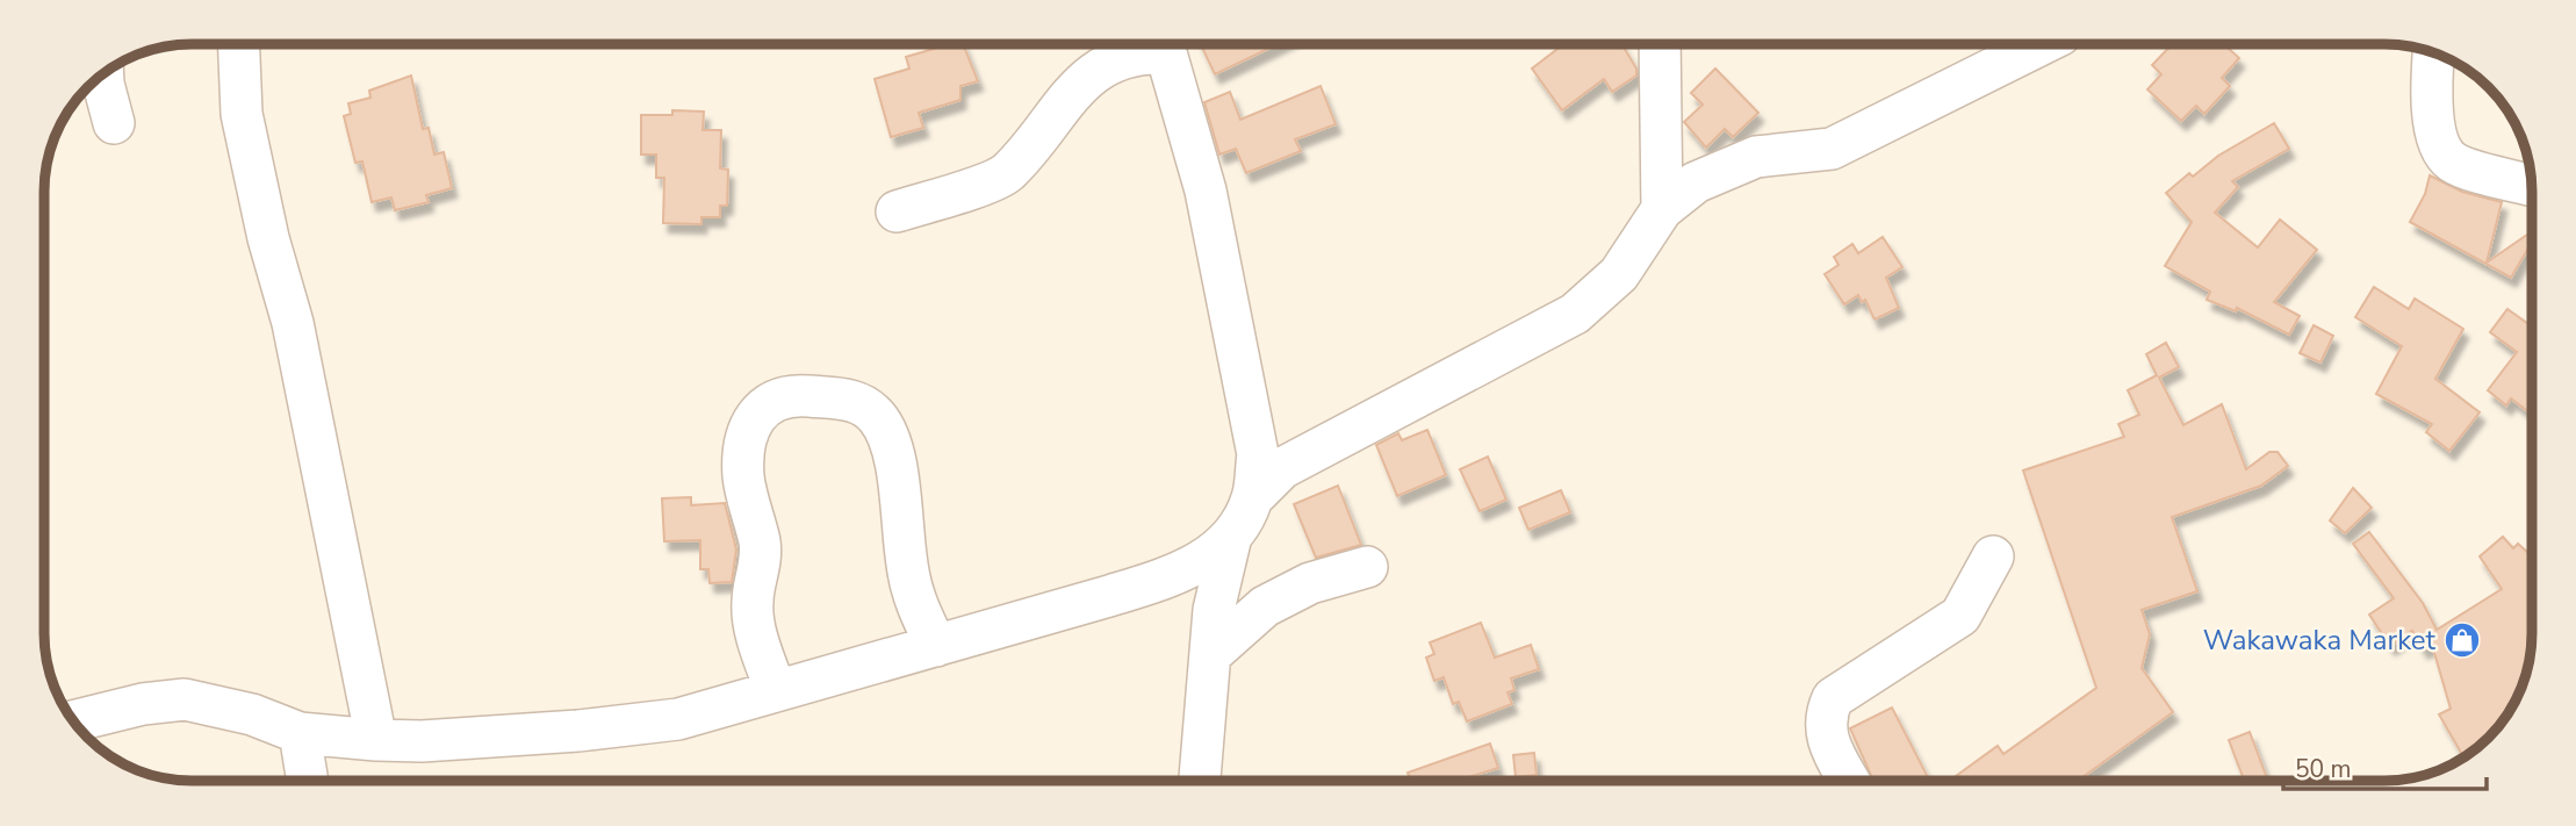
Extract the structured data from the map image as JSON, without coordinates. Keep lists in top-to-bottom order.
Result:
{
  "places": {
    "shop": ["Wakawaka Market"]
  },
  "scale_bar": "50 m"
}
